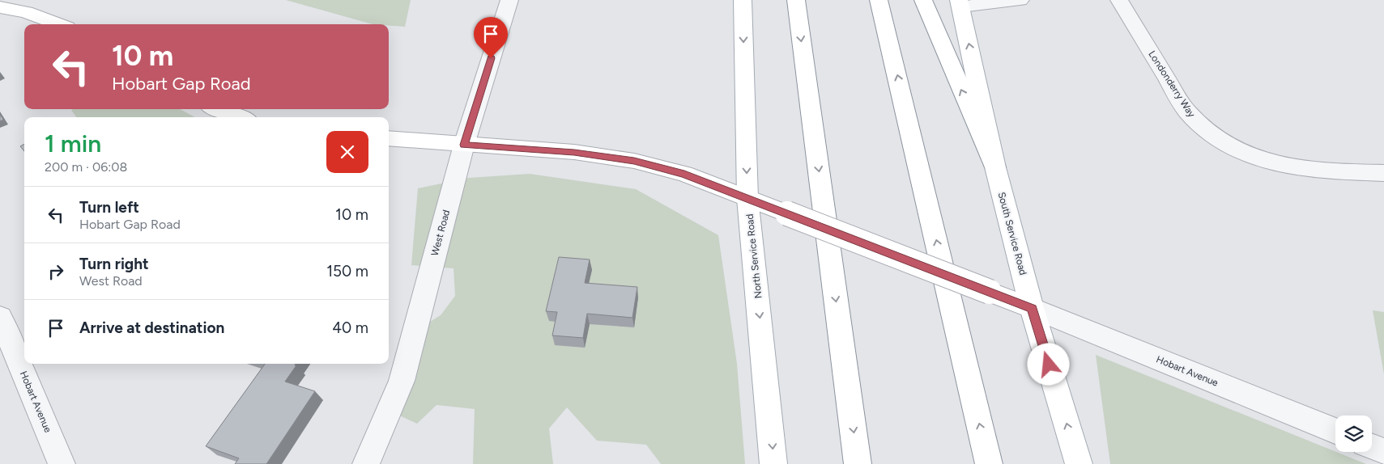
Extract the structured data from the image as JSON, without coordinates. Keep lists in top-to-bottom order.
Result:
{
  "streets": {
    "main road": ["South Service Road", "North Service Road"],
    "street": ["Londonderry Way", "West Road", "Hobart Avenue"]
  },
  "crossings": [
    ["South Service Road", "Hobart Avenue"]
  ],
  "page": {
    "turn": ["10 m", "Hobart Gap Road"],
    "heading": ["1 min", "200 m · 06:08"],
    "list": [
      {
        "name": "Turn left",
        "note": "Hobart Gap Road",
        "value": "10 m"
      },
      {
        "name": "Turn right",
        "note": "West Road",
        "value": "150 m"
      },
      {
        "name": "Arrive at destination",
        "value": "40 m"
      }
    ]
  }
}
